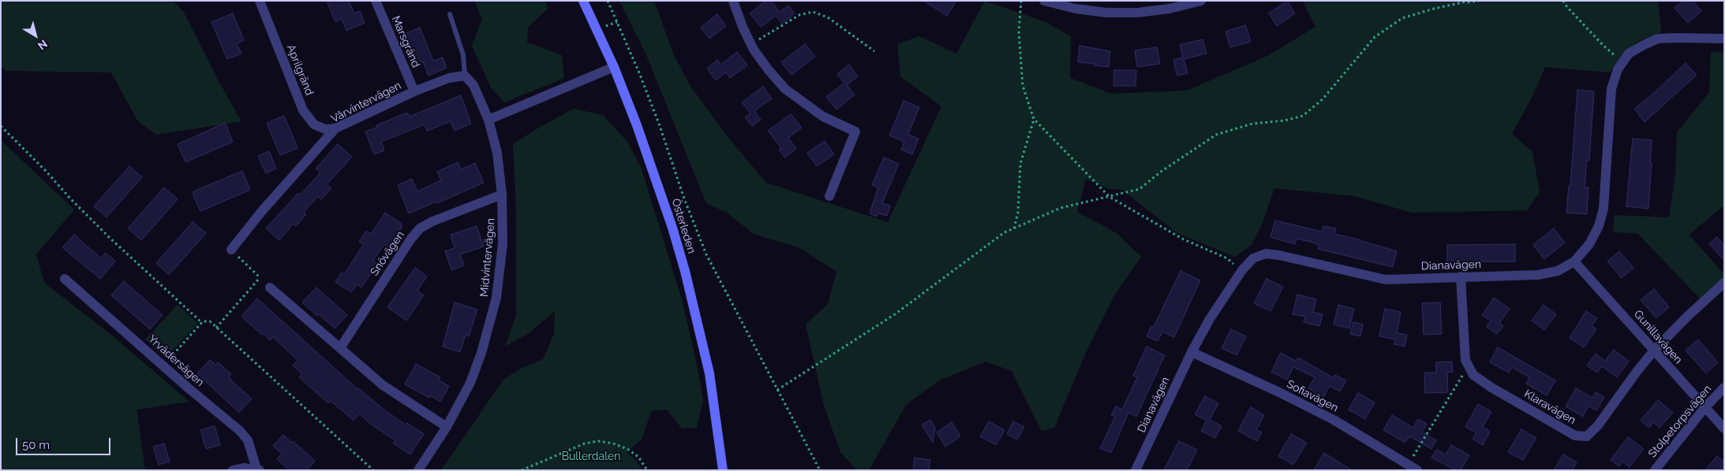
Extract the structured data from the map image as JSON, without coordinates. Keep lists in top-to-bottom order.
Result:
{
  "streets": {
    "main road": ["Österleden"],
    "street": [
      "Marsgränd",
      "Aprilgränd",
      "Vårvintervägen",
      "Snövägen",
      "Midvintervägen",
      "Dianavägen",
      "Gunillavägen",
      "Yrvädersägen",
      "Sofiavägen",
      "Klaravägen",
      "Stolpetorpsvägen"
    ]
  },
  "crossings": [
    ["Marsgränd", "Vårvintervägen"],
    ["Aprilgränd", "Vårvintervägen"],
    ["Snövägen", "Midvintervägen"],
    ["Dianavägen", "Gunillavägen"],
    ["Dianavägen", "Sofiavägen"],
    ["Dianavägen", "Klaravägen"],
    ["Gunillavägen", "Klaravägen"],
    ["Gunillavägen", "Stolpetorpsvägen"]
  ],
  "parks": ["Bullerdalen"],
  "scale_bar": "50 m",
  "north": "bottom right"
}
